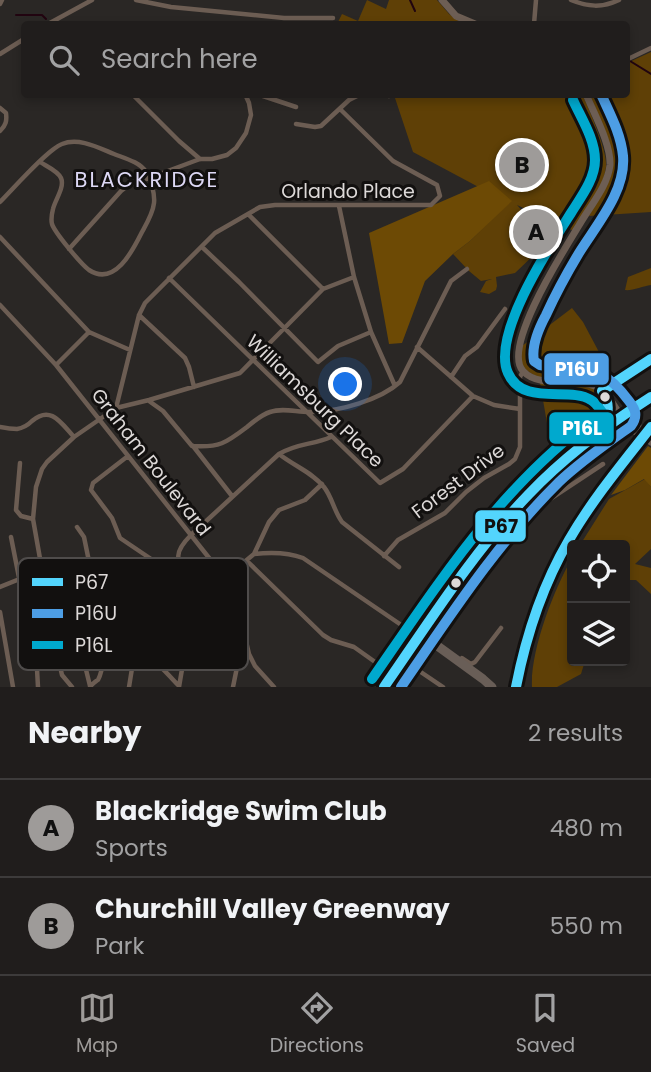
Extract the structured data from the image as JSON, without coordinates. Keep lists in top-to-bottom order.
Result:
{
  "streets": {
    "street": [
      "Orlando Place",
      "Williamsburg Place",
      "Graham Boulevard",
      "Forest Drive"
    ]
  },
  "crossings": [
    ["Orlando Place", "Williamsburg Place"]
  ],
  "districts": ["BLACKRIDGE"],
  "lines": ["transit line P16U", "transit line P16L", "transit line P67"],
  "legend": ["P67", "P16U", "P16L"],
  "page": {
    "search": "Search here",
    "pins": ["B", "A"],
    "heading": ["Nearby", "2 results"],
    "list": [
      {
        "mark": "A",
        "name": "Blackridge Swim Club",
        "note": "Sports",
        "value": "480 m"
      },
      {
        "mark": "B",
        "name": "Churchill Valley Greenway",
        "note": "Park",
        "value": "550 m"
      }
    ],
    "nav": ["Map", "Directions", "Saved"]
  }
}
